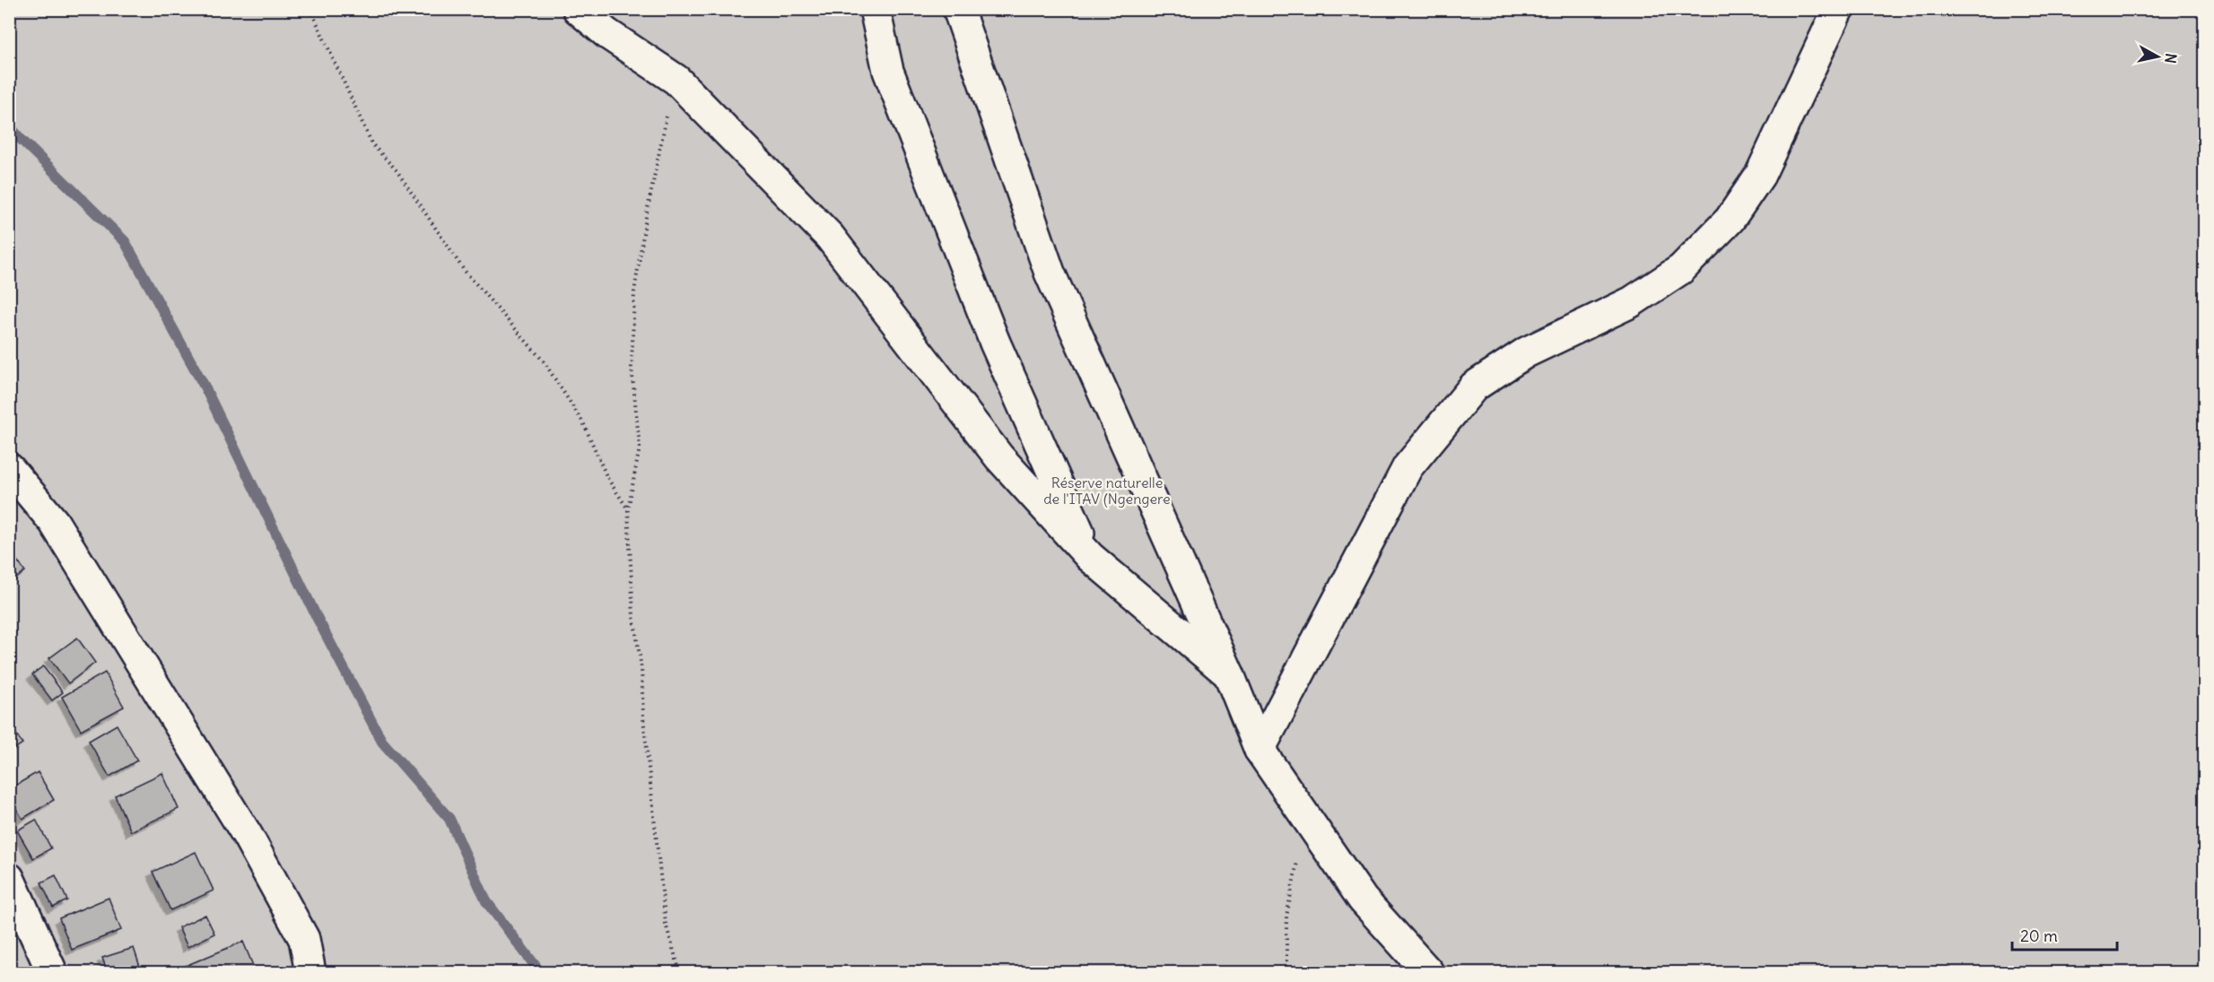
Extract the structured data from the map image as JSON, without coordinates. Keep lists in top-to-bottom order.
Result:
{
  "parks": ["Réserve naturelle de l'ITAV (Ngengere"],
  "scale_bar": "20 m",
  "north": "right"
}
